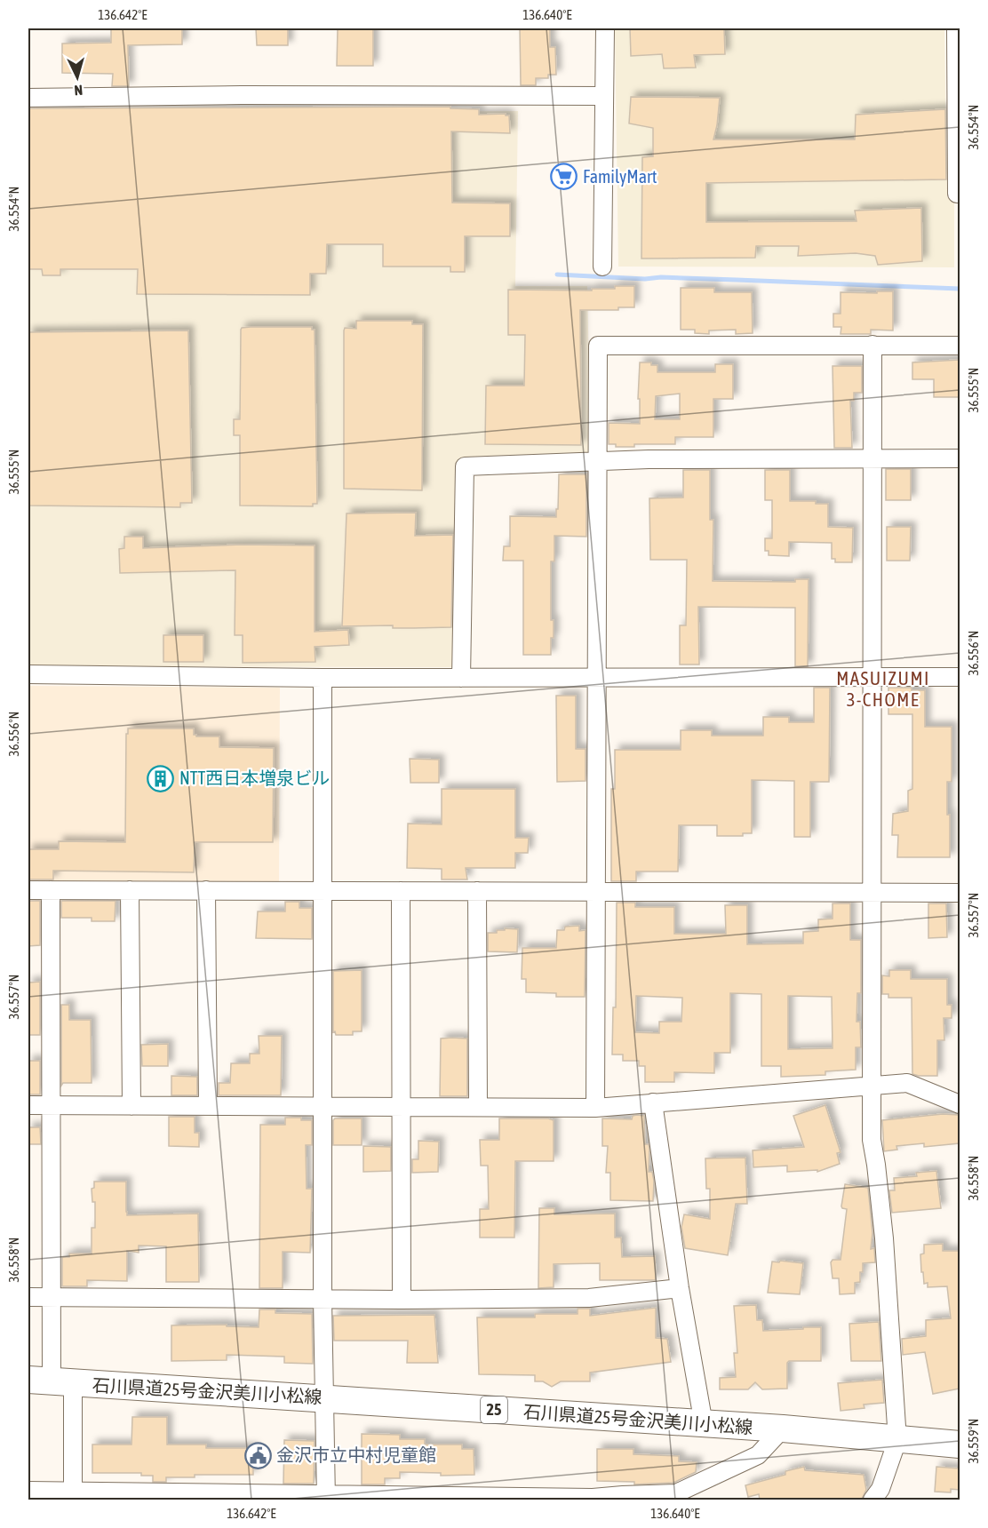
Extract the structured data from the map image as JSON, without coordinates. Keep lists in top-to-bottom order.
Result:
{
  "streets": {
    "main road": ["石川県道25号金沢美川小松線", "25"]
  },
  "districts": ["MASUIZUMI 3-CHOME"],
  "places": {
    "supermarket": ["FamilyMart"],
    "building": ["NTT西日本増泉ビル"],
    "public building": ["金沢市立中村児童館"]
  },
  "north": "bottom",
  "coordinates": [
    "136.642°E",
    "136.640°E",
    "36.554°N",
    "36.555°N",
    "36.556°N",
    "36.557°N",
    "36.558°N",
    "36.559°N"
  ]
}
